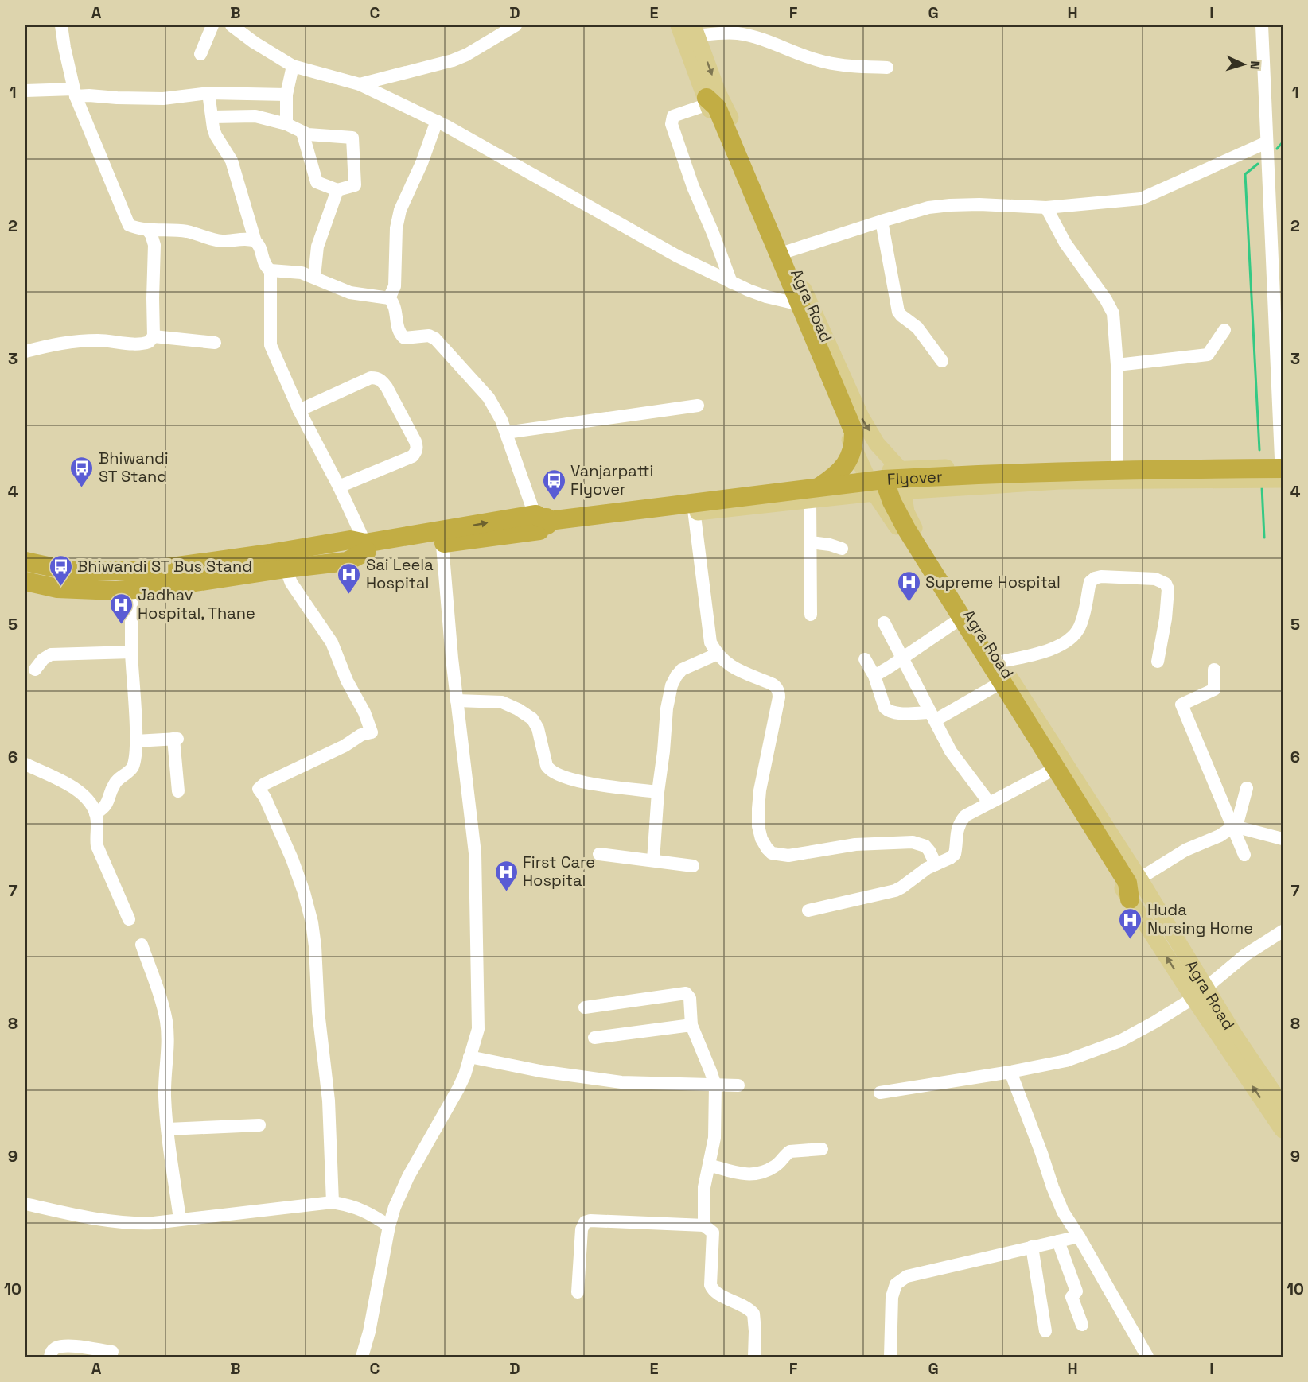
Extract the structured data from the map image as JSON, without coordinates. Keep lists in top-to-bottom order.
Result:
{
  "streets": {
    "highway": ["Flyover"],
    "main road": ["Agra Road"]
  },
  "crossings": [
    ["Agra Road", "Flyover"]
  ],
  "places": {
    "bus stop": ["Bhiwandi ST Stand", "Vanjarpatti Flyover", "Bhiwandi ST Bus Stand"],
    "hospital": [
      "Sai Leela Hospital",
      "Supreme Hospital",
      "Jadhav Hospital, Thane",
      "First Care Hospital",
      "Huda Nursing Home"
    ]
  },
  "north": "right",
  "grid": {
    "columns": [
      "A",
      "B",
      "C",
      "D",
      "E",
      "F",
      "G",
      "H",
      "I"
    ],
    "rows": [
      "1",
      "2",
      "3",
      "4",
      "5",
      "6",
      "7",
      "8",
      "9",
      "10"
    ]
  }
}
